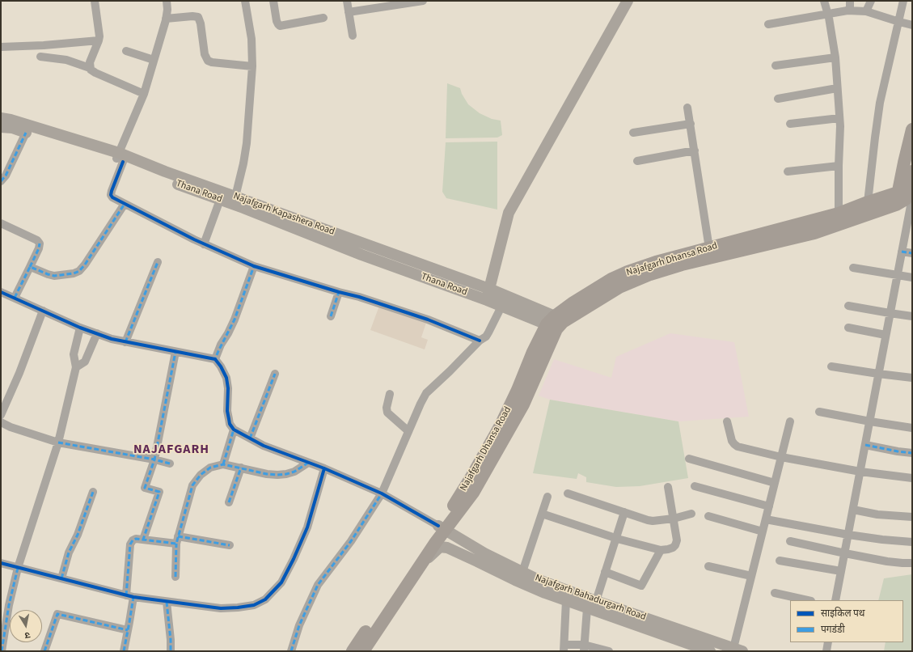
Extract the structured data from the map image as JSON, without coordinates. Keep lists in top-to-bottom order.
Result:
{
  "streets": {
    "main road": [
      "Thana Road",
      "Najafgarh Kapashera Road",
      "Najafgarh Dhansa Road",
      "Najafgarh Bahadurgarh Road"
    ]
  },
  "crossings": [
    ["Thana Road", "Najafgarh Kapashera Road"],
    ["Thana Road", "Najafgarh Dhansa Road"],
    ["Najafgarh Kapashera Road", "Najafgarh Dhansa Road"]
  ],
  "districts": ["NAJAFGARH"],
  "legend": ["साइकिल पथ", "पगडंडी"],
  "north": "bottom"
}
